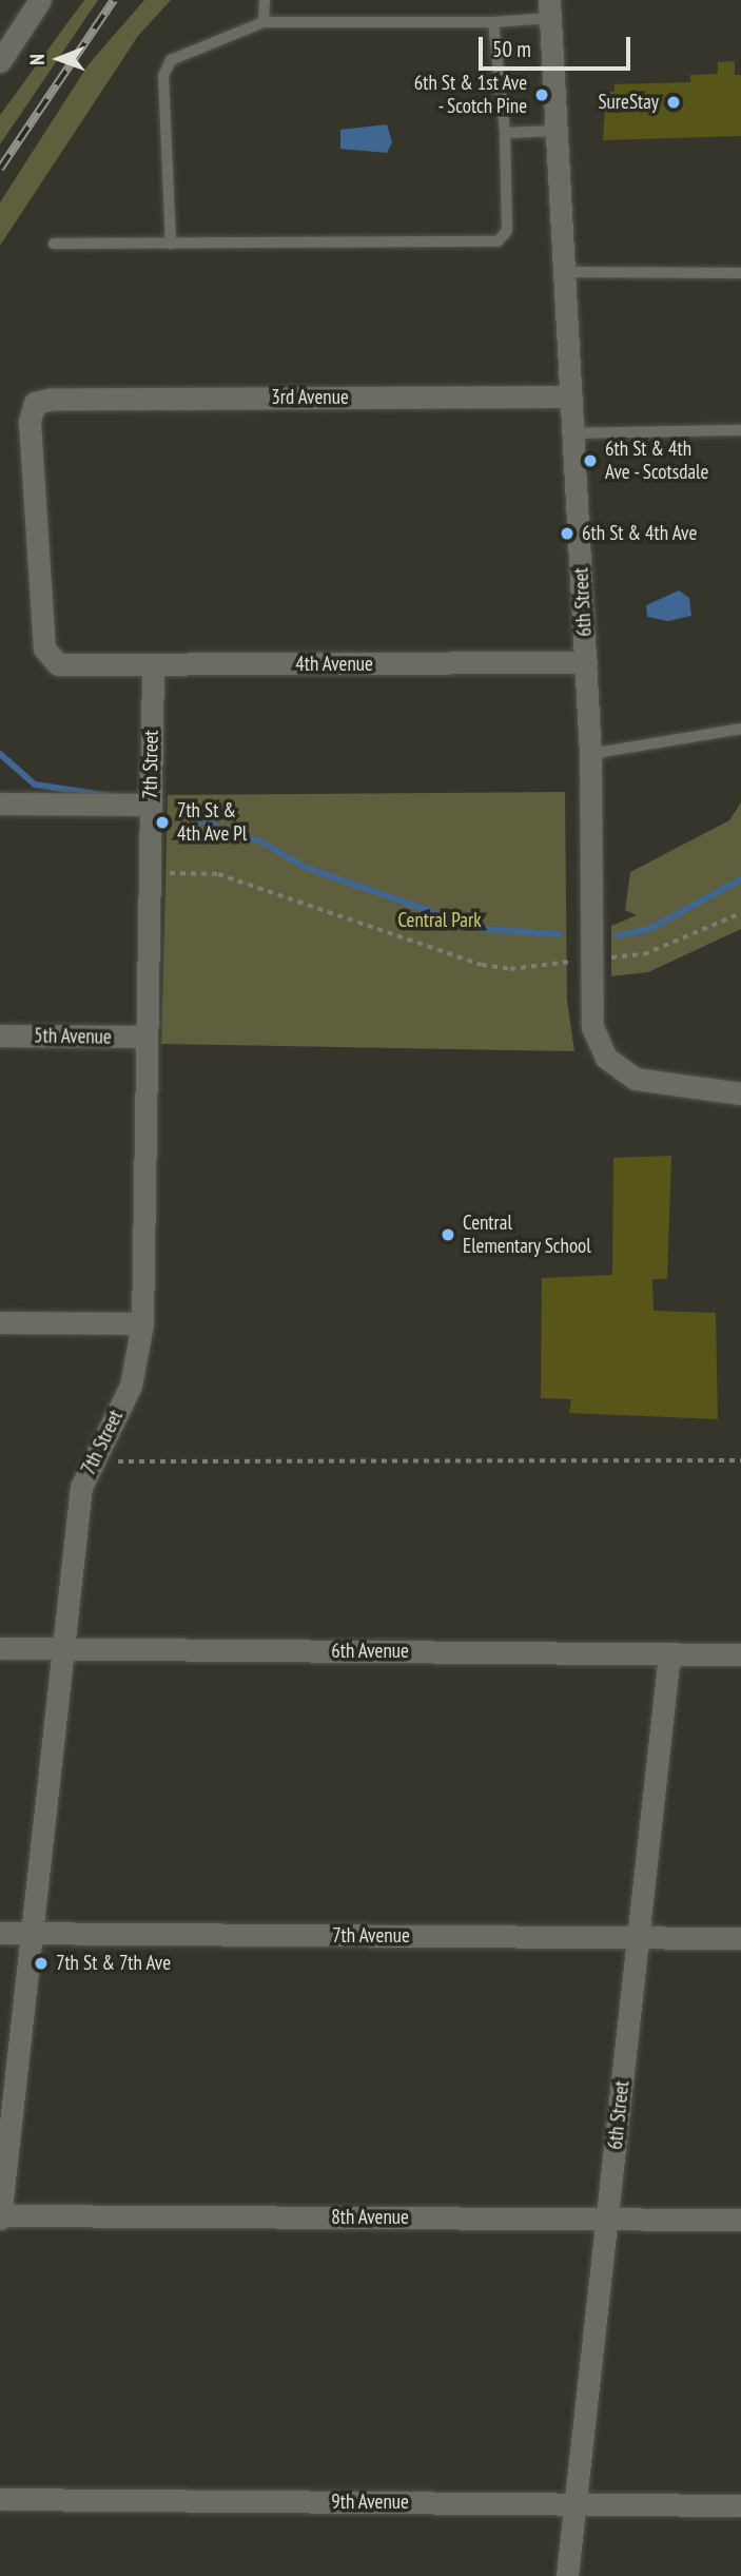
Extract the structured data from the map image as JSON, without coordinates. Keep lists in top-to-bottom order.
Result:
{
  "streets": {
    "street": [
      "3rd Avenue",
      "6th Street",
      "4th Avenue",
      "7th Street",
      "5th Avenue",
      "6th Avenue",
      "7th Avenue",
      "8th Avenue",
      "9th Avenue"
    ]
  },
  "crossings": [
    ["3rd Avenue", "6th Street"],
    ["3rd Avenue", "4th Avenue"],
    ["6th Street", "4th Avenue"],
    ["6th Street", "6th Avenue"],
    ["6th Street", "7th Avenue"],
    ["6th Street", "8th Avenue"],
    ["6th Street", "9th Avenue"],
    ["4th Avenue", "7th Street"],
    ["7th Street", "5th Avenue"],
    ["7th Street", "6th Avenue"],
    ["7th Street", "7th Avenue"],
    ["7th Street", "8th Avenue"]
  ],
  "parks": ["Central Park"],
  "places": [
    "6th St & 1st Ave - Scotch Pine",
    "SureStay",
    "6th St & 4th Ave - Scotsdale",
    "6th St & 4th Ave",
    "7th St & 4th Ave Pl",
    "Central Elementary School",
    "7th St & 7th Ave"
  ],
  "scale_bar": "50 m",
  "north": "left"
}
